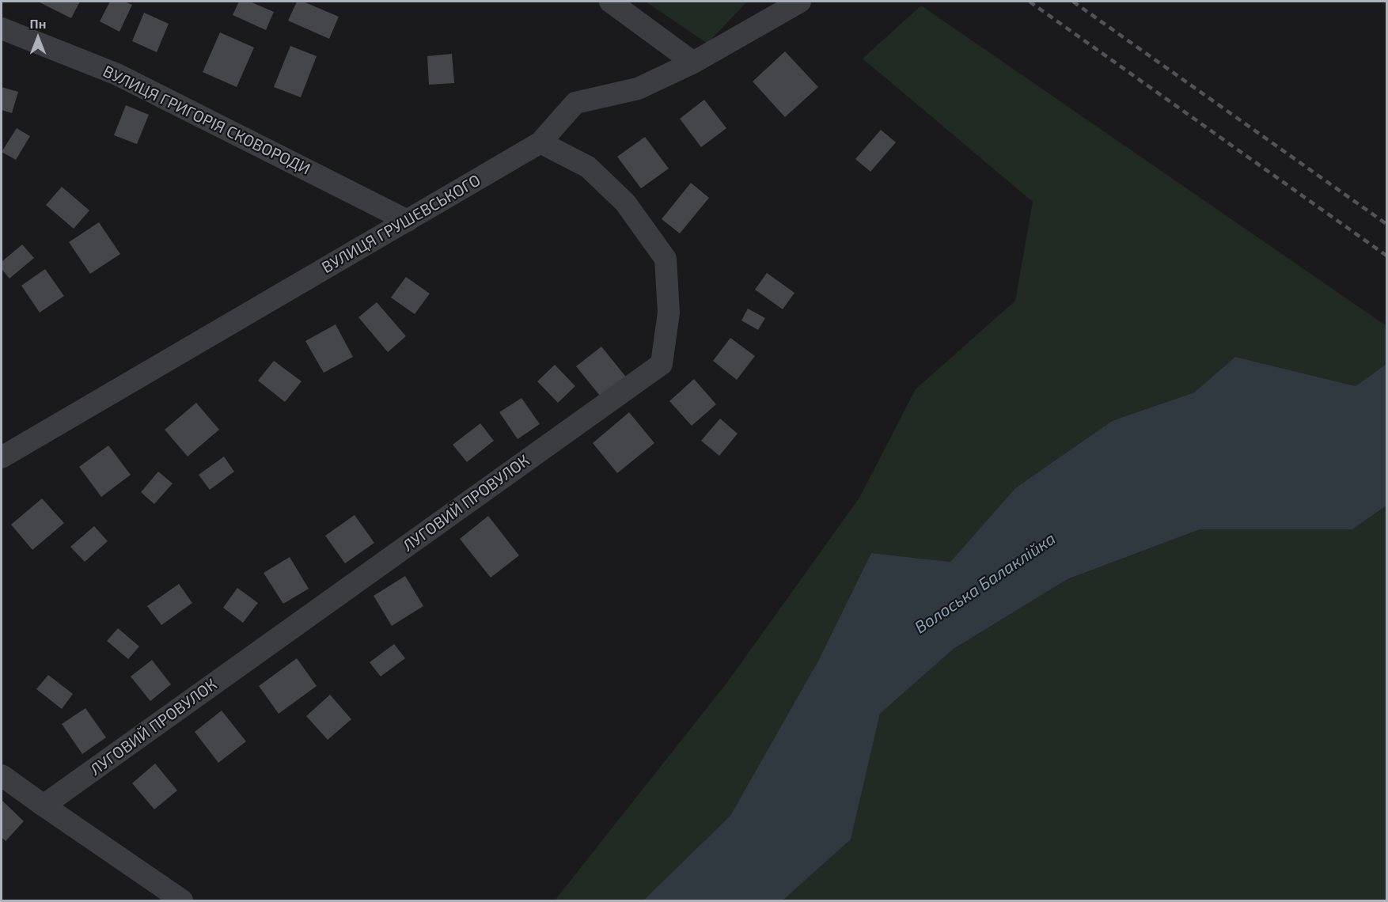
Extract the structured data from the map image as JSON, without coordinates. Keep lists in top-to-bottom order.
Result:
{
  "streets": {
    "street": ["ВУЛИЦЯ ГРИГОРІЯ СКОВОРОДИ", "ВУЛИЦЯ ГРУШЕВСЬКОГО", "ЛУГОВИЙ ПРОВУЛОК"]
  },
  "crossings": [
    ["ВУЛИЦЯ ГРИГОРІЯ СКОВОРОДИ", "ВУЛИЦЯ ГРУШЕВСЬКОГО"],
    ["ВУЛИЦЯ ГРУШЕВСЬКОГО", "ЛУГОВИЙ ПРОВУЛОК"]
  ],
  "water": ["Волоська Балаклійка"],
  "north": "top"
}
